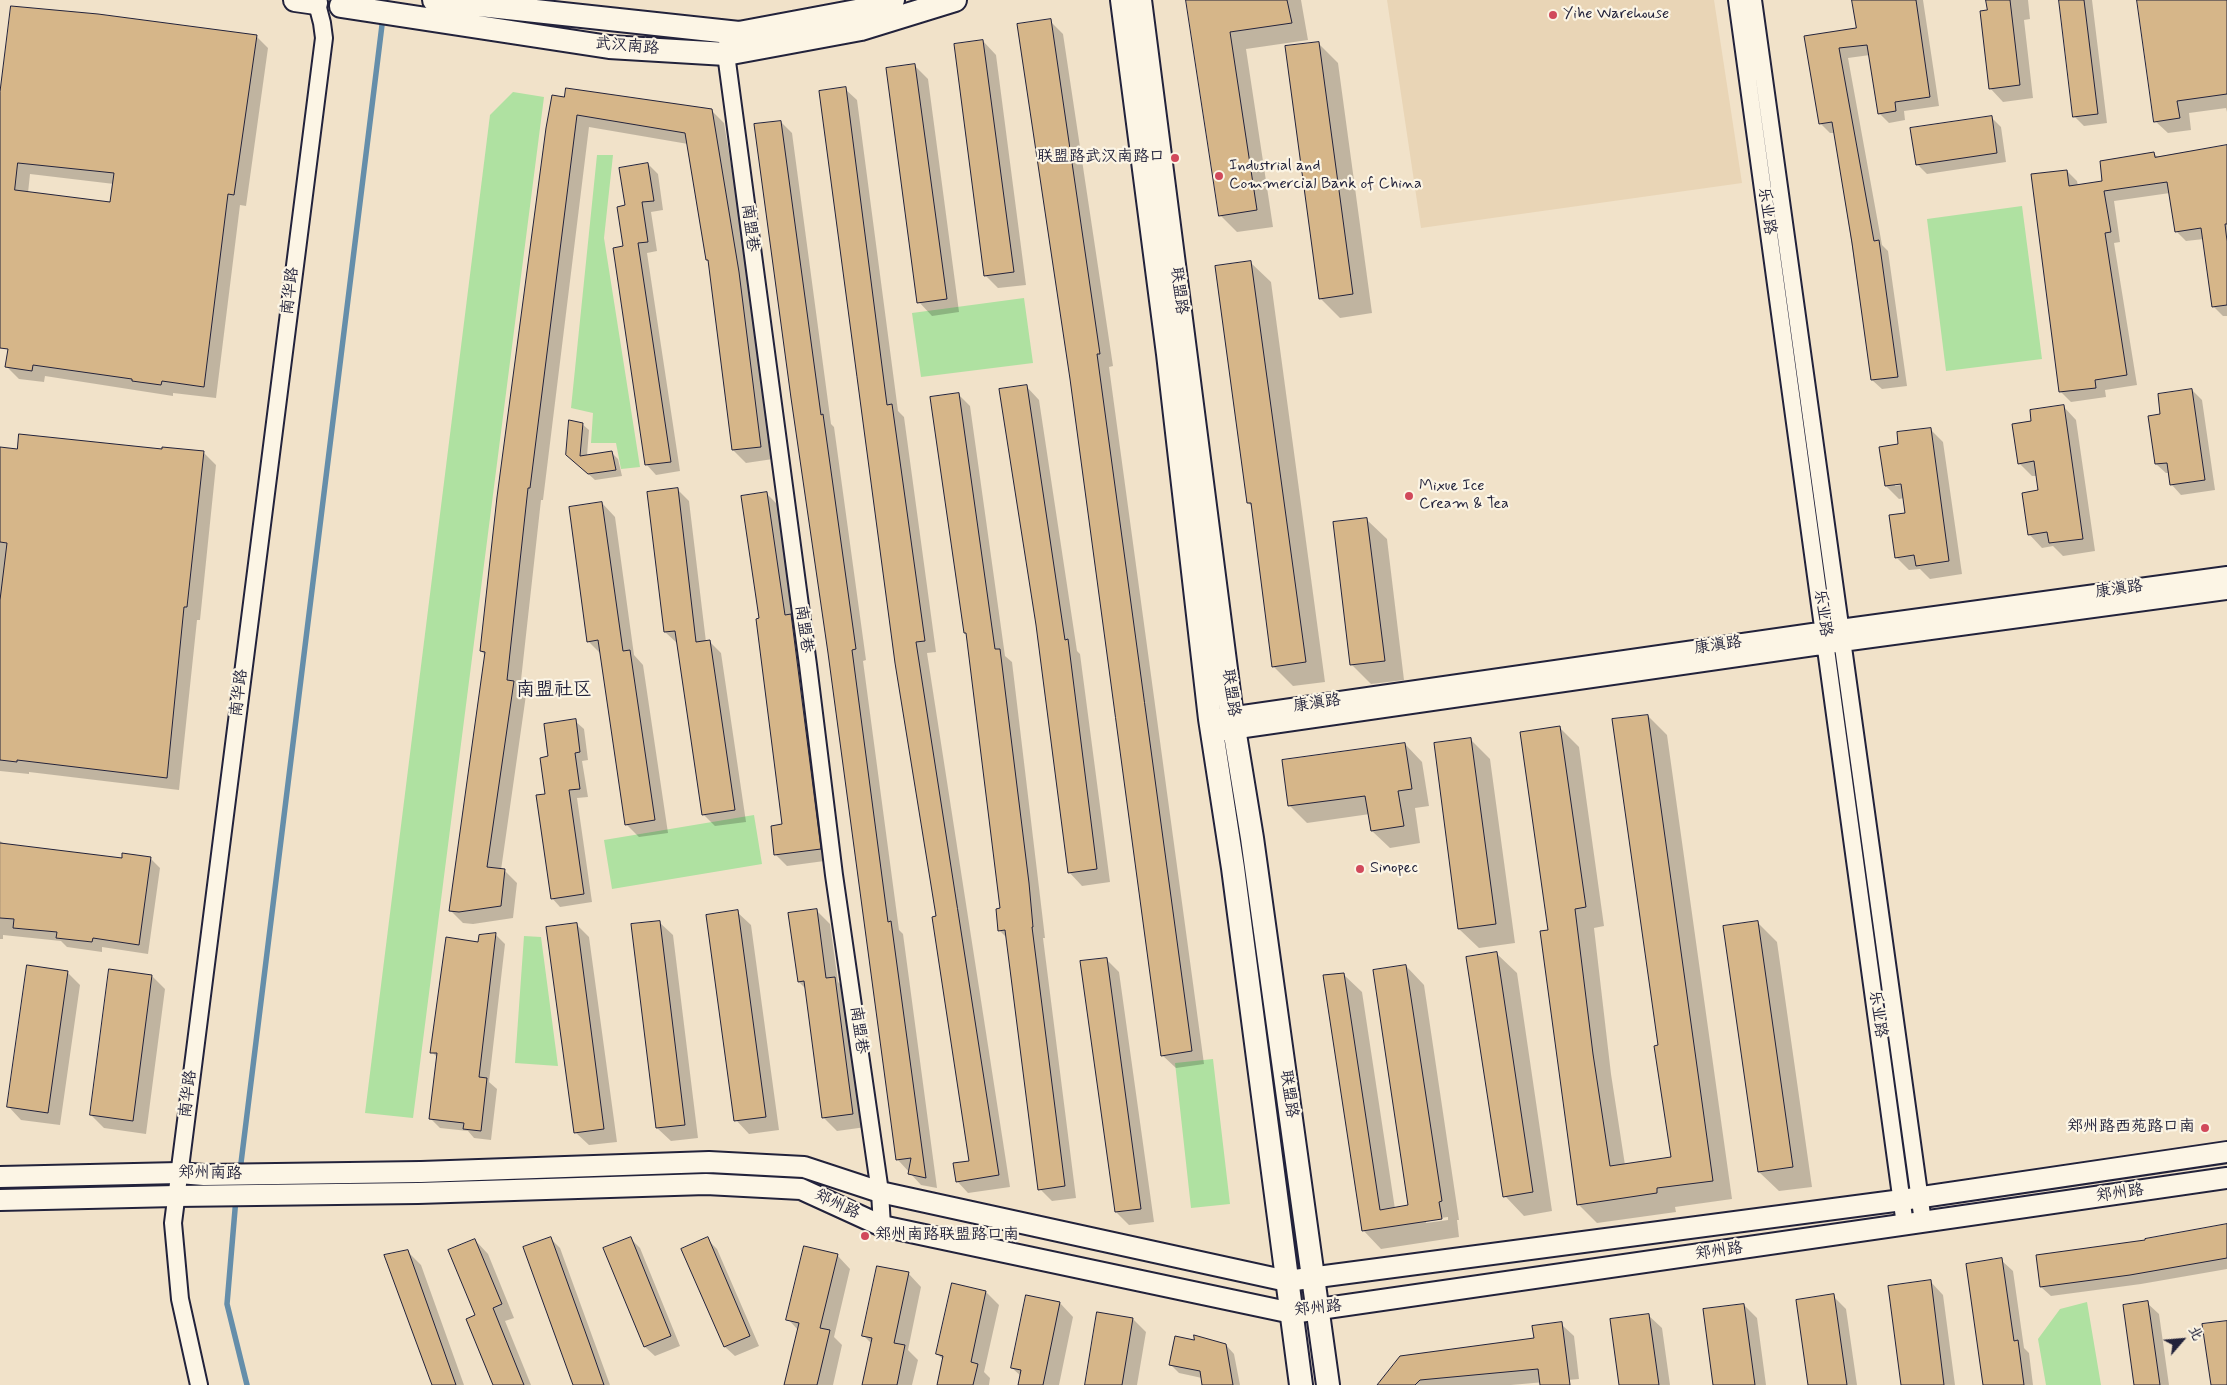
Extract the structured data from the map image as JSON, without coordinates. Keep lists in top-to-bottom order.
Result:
{
  "streets": {
    "main road": ["武汉南路", "联盟路"],
    "street": [
      "乐业路",
      "南盟巷",
      "南华路",
      "康滇路",
      "郑州南路",
      "郑州路"
    ]
  },
  "crossings": [
    ["武汉南路", "南盟巷"],
    ["武汉南路", "南华路"],
    ["乐业路", "康滇路"],
    ["乐业路", "郑州路"],
    ["南盟巷", "郑州路"],
    ["南华路", "郑州南路"],
    ["联盟路", "康滇路"],
    ["联盟路", "郑州路"],
    ["郑州南路", "郑州路"]
  ],
  "districts": ["南盟社区"],
  "places": [
    "Yihe Warehouse",
    "联盟路武汉南路口",
    "Industrial and Commercial Bank of China",
    "Mixue Ice Cream & Tea",
    "Sinopec",
    "郑州路西苑路口南",
    "郑州南路联盟路口南"
  ],
  "north": "top right"
}
